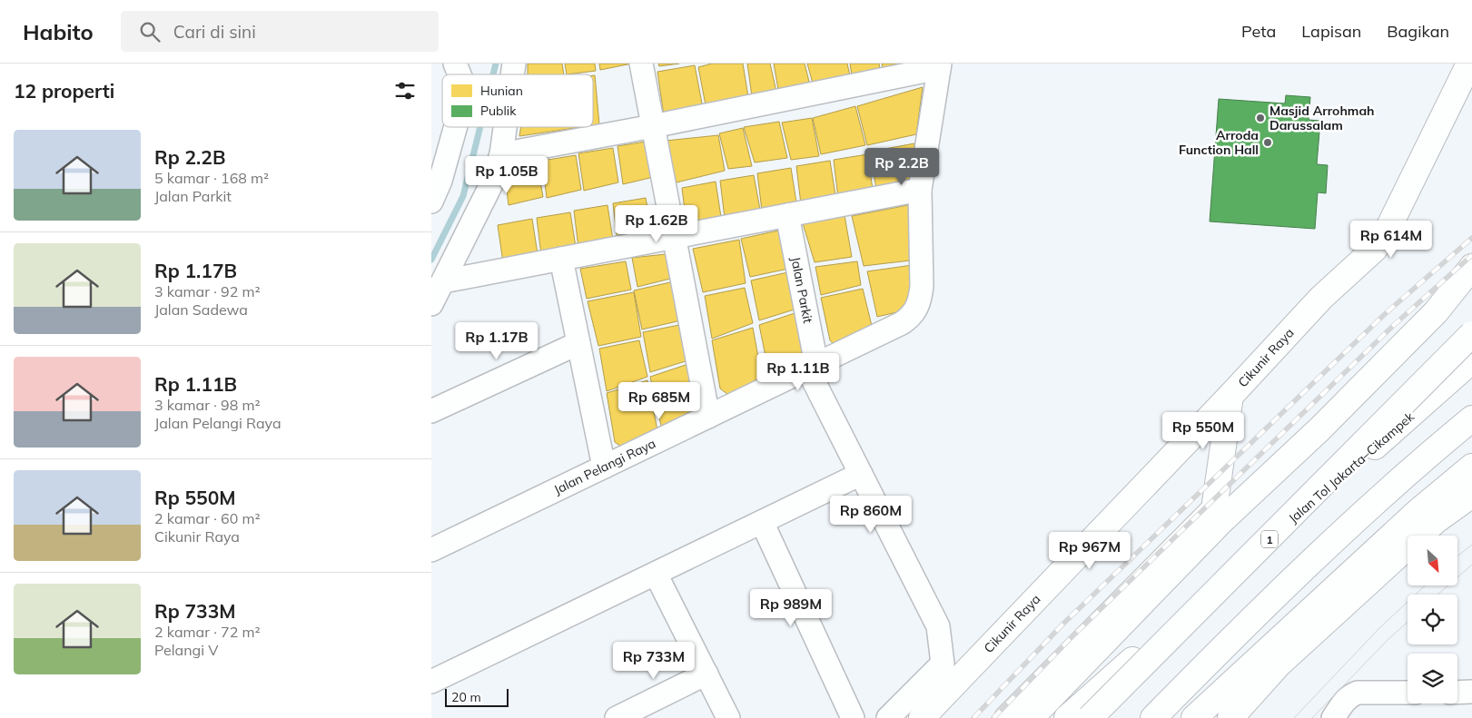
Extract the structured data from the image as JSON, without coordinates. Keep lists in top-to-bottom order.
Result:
{
  "streets": {
    "main road": ["Cikunir Raya", "Jalan Tol Jakarta–Cikampek", "1"],
    "street": ["Jalan Parkit", "Jalan Pelangi Raya"]
  },
  "crossings": [
    ["Jalan Parkit", "Jalan Pelangi Raya"]
  ],
  "places": ["Masjid Arrohmah Darussalam", "Arroda Function Hall"],
  "legend": ["Hunian", "Publik"],
  "scale_bar": "20 m",
  "north": "bottom right",
  "page": {
    "header": "Habito",
    "search": "Cari di sini",
    "nav": ["Peta", "Lapisan", "Bagikan"],
    "heading": "12 properti",
    "list": [
      {
        "name": "Rp 2.2B",
        "note": "5 kamar · 168 m² · Jalan Parkit"
      },
      {
        "name": "Rp 1.17B",
        "note": "3 kamar · 92 m² · Jalan Sadewa"
      },
      {
        "name": "Rp 1.11B",
        "note": "3 kamar · 98 m² · Jalan Pelangi Raya"
      },
      {
        "name": "Rp 550M",
        "note": "2 kamar · 60 m² · Cikunir Raya"
      },
      {
        "name": "Rp 733M",
        "note": "2 kamar · 72 m² · Pelangi V"
      }
    ],
    "price": [
      "Rp 2.2B",
      "Rp 1.05B",
      "Rp 1.62B",
      "Rp 614M",
      "Rp 1.17B",
      "Rp 1.11B",
      "Rp 685M",
      "Rp 550M",
      "Rp 860M",
      "Rp 967M",
      "Rp 989M",
      "Rp 733M"
    ],
    "scale": "20 m"
  }
}
